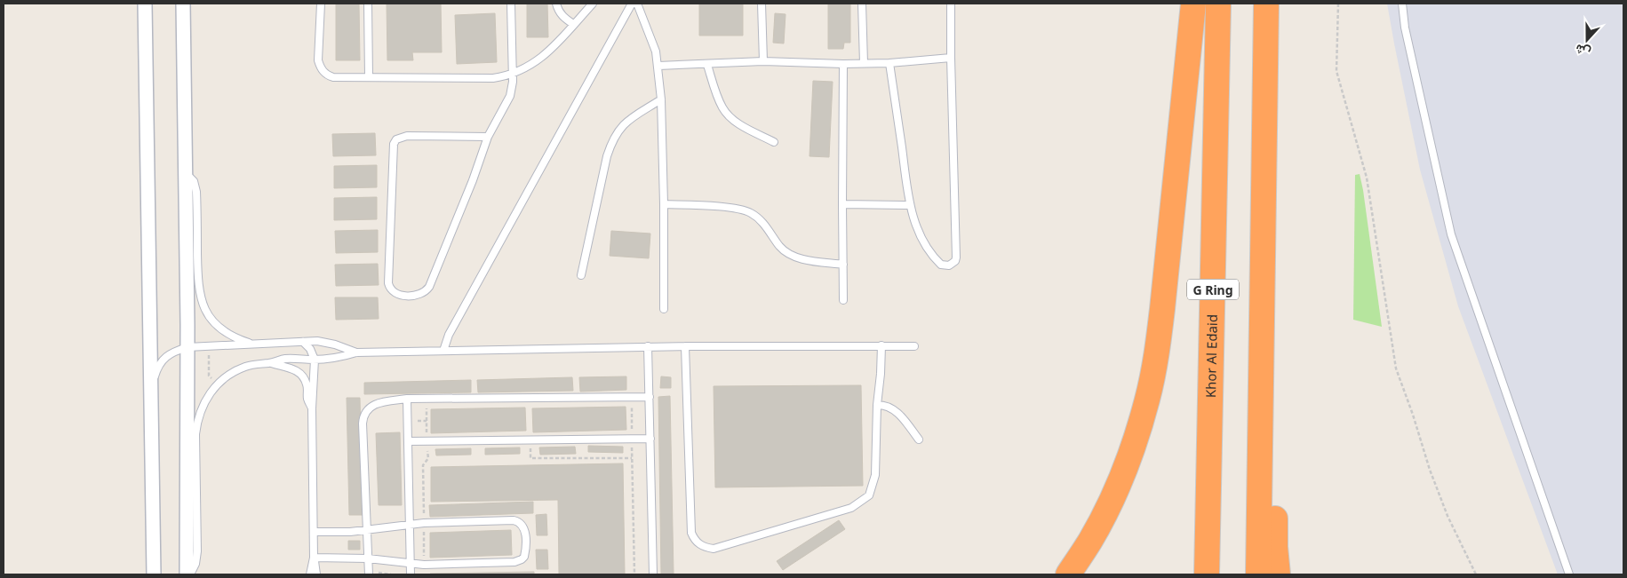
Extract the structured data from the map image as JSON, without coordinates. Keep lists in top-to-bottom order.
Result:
{
  "streets": {
    "highway": ["G Ring", "Khor Al Edaid"]
  },
  "north": "bottom"
}
